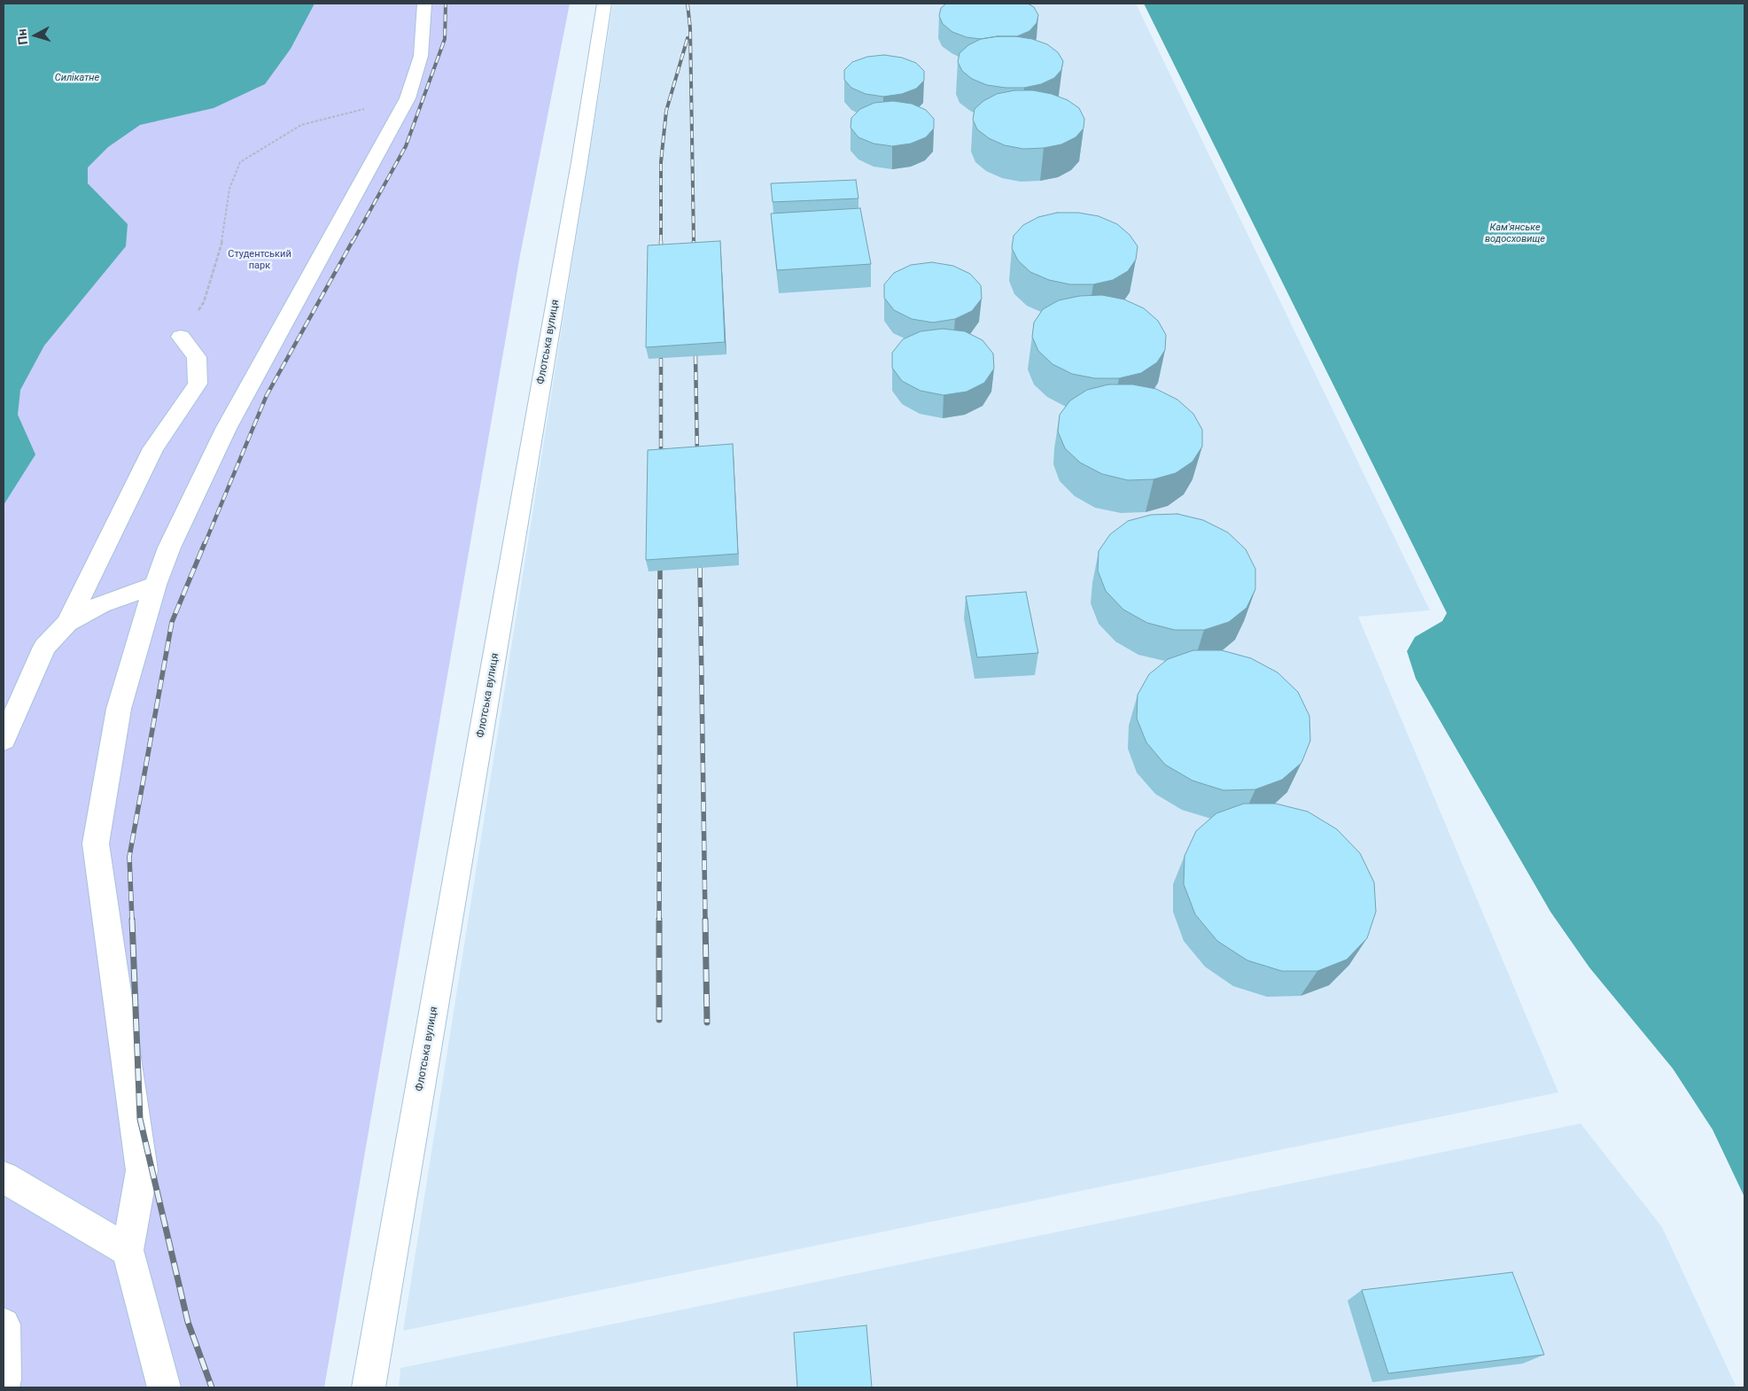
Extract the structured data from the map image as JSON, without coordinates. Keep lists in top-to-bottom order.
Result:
{
  "streets": {
    "street": ["Флотська вулиця"]
  },
  "water": ["Силікатне", "Кам'янське водосховище"],
  "parks": ["Студентський парк"],
  "north": "left"
}
